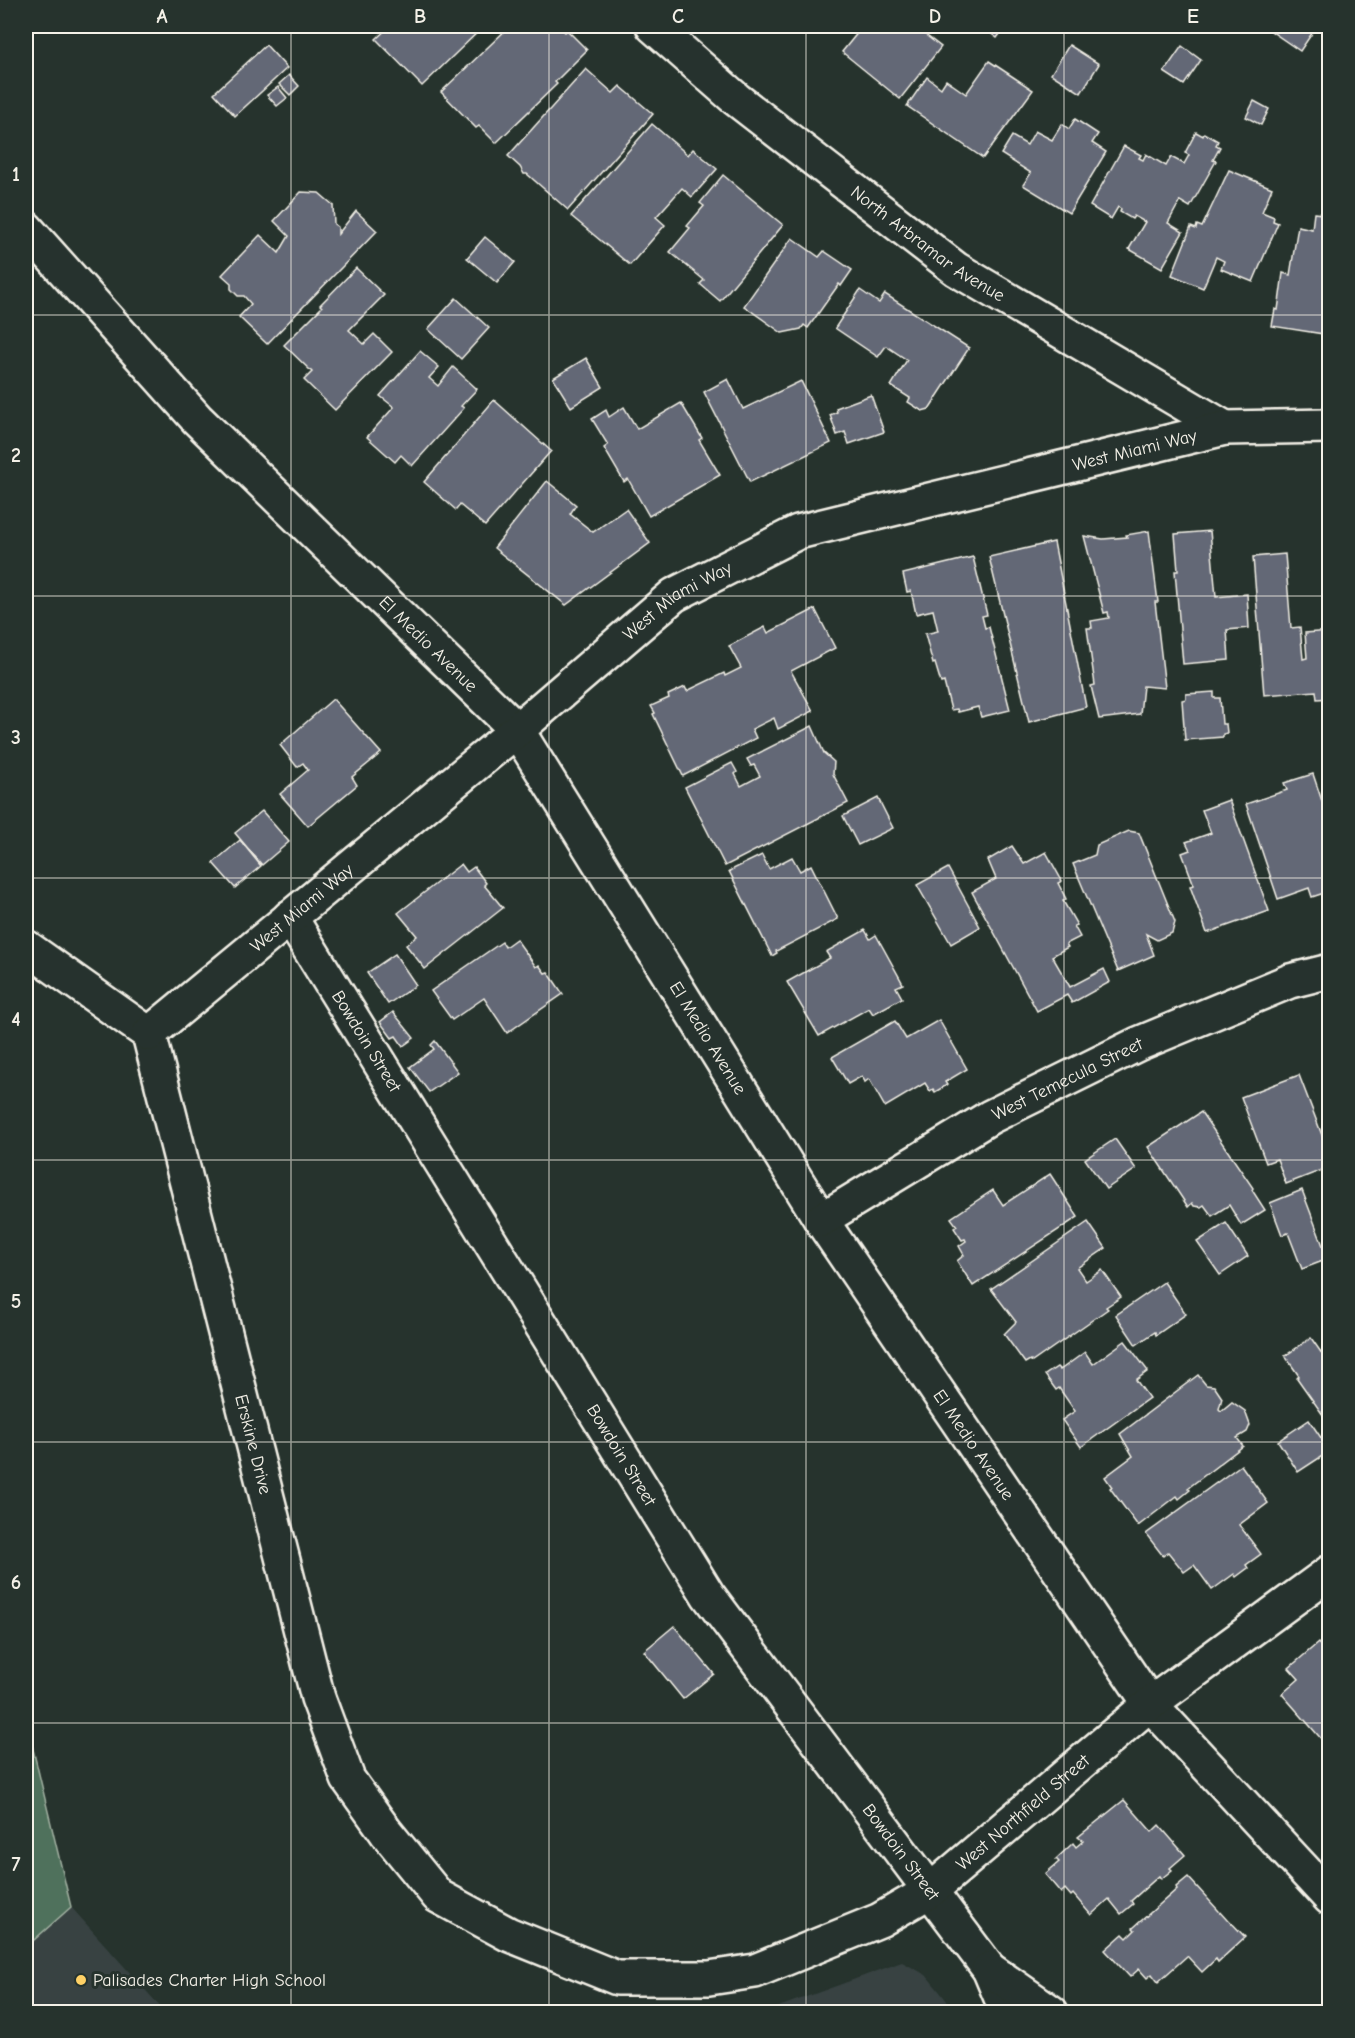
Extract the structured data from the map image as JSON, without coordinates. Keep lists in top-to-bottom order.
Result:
{
  "streets": {
    "street": [
      "North Arbramar Avenue",
      "West Miami Way",
      "El Medio Avenue",
      "Bowdoin Street",
      "West Temecula Street",
      "Erskine Drive",
      "West Northfield Street"
    ]
  },
  "crossings": [
    ["North Arbramar Avenue", "West Miami Way"],
    ["West Miami Way", "El Medio Avenue"],
    ["West Miami Way", "Bowdoin Street"],
    ["West Miami Way", "Erskine Drive"],
    ["El Medio Avenue", "West Temecula Street"],
    ["El Medio Avenue", "West Northfield Street"],
    ["Bowdoin Street", "West Northfield Street"],
    ["Erskine Drive", "West Northfield Street"]
  ],
  "places": ["Palisades Charter High School"],
  "grid": {
    "columns": [
      "A",
      "B",
      "C",
      "D",
      "E"
    ],
    "rows": [
      "1",
      "2",
      "3",
      "4",
      "5",
      "6",
      "7"
    ]
  }
}
